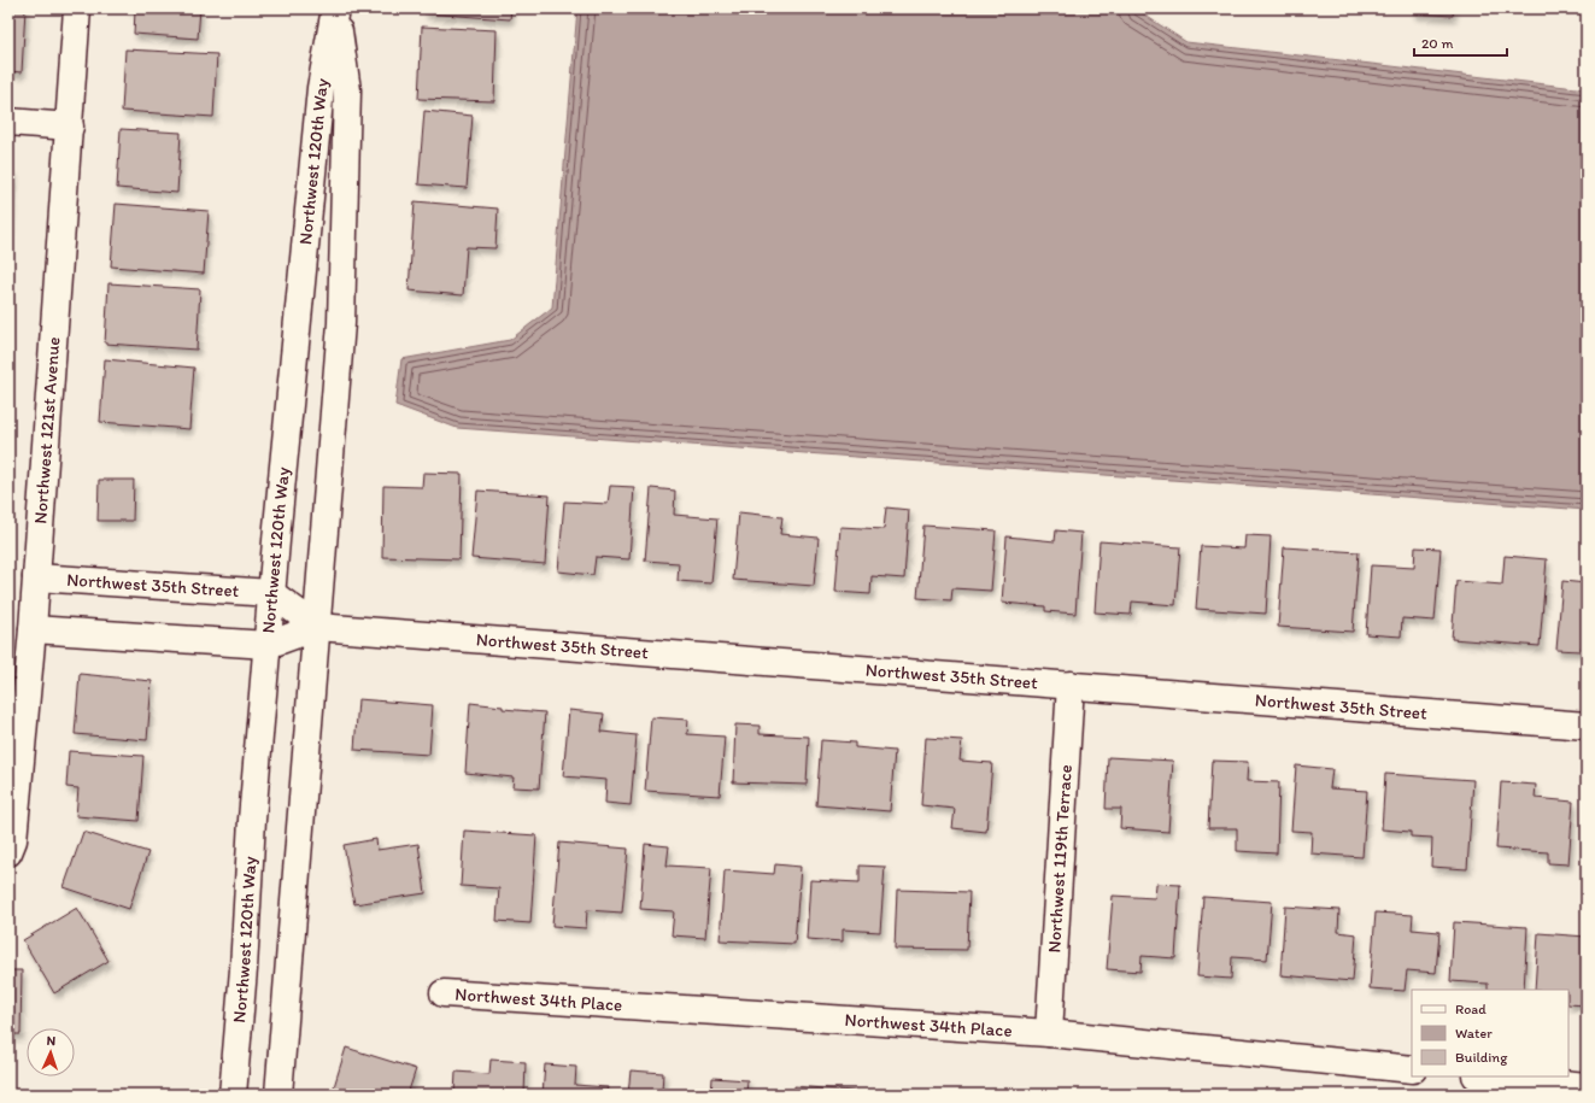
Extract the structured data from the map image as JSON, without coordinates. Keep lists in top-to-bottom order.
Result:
{
  "streets": {
    "street": [
      "Northwest 120th Way",
      "Northwest 121st Avenue",
      "Northwest 35th Street",
      "Northwest 119th Terrace",
      "Northwest 34th Place"
    ]
  },
  "crossings": [
    ["Northwest 120th Way", "Northwest 35th Street"],
    ["Northwest 121st Avenue", "Northwest 35th Street"],
    ["Northwest 35th Street", "Northwest 119th Terrace"],
    ["Northwest 119th Terrace", "Northwest 34th Place"]
  ],
  "legend": ["Road", "Water", "Building"],
  "scale_bar": "20 m",
  "north": "top"
}
